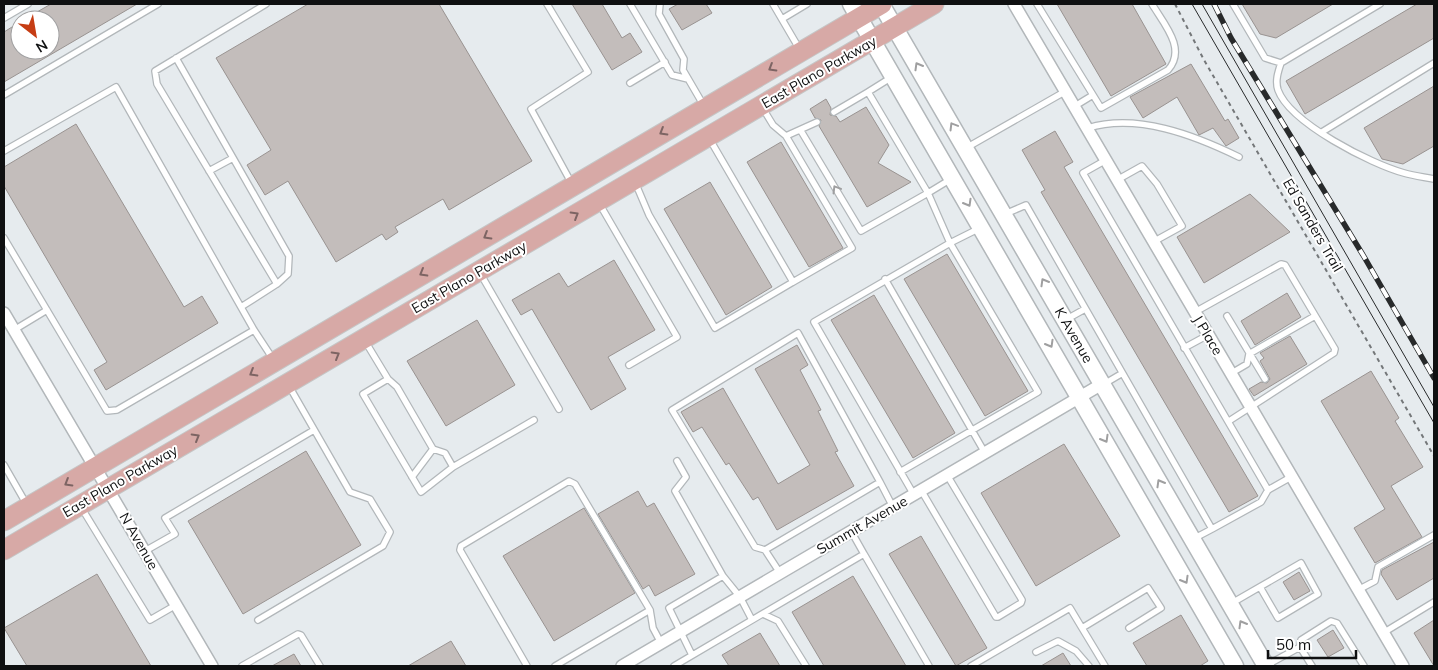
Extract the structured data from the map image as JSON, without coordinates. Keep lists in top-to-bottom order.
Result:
{
  "streets": {
    "main road": ["East Plano Parkway", "K Avenue"],
    "street": ["J Place", "Summit Avenue", "N Avenue"],
    "path": ["Ed Sanders Trail"]
  },
  "crossings": [
    ["East Plano Parkway", "K Avenue"],
    ["East Plano Parkway", "N Avenue"],
    ["K Avenue", "Summit Avenue"]
  ],
  "scale_bar": "50 m",
  "north": "bottom right"
}
